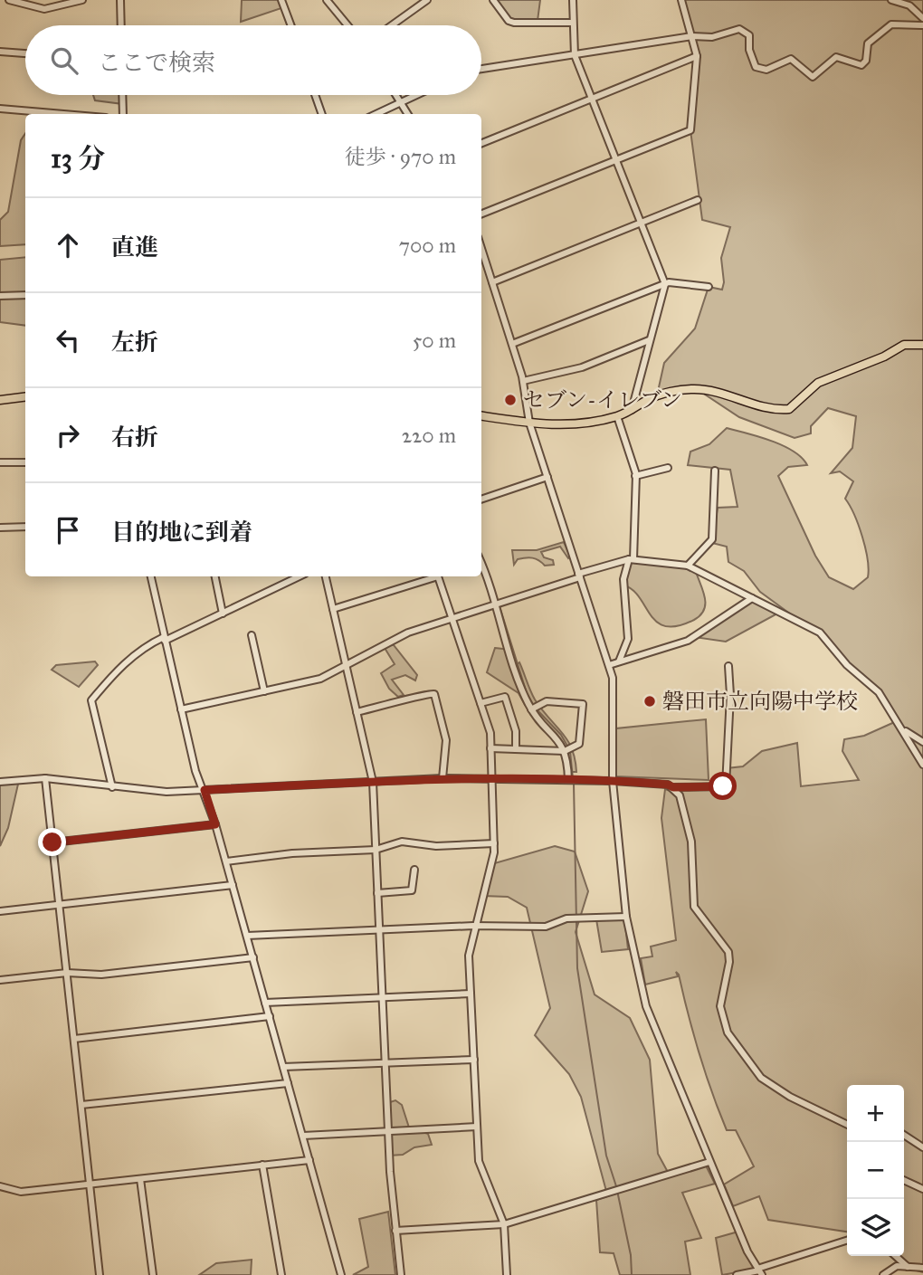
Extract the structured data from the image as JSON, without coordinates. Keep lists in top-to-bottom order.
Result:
{
  "places": ["セブン-イレブン", "磐田市立向陽中学校"],
  "page": {
    "search": "ここで検索",
    "heading": ["13 分", "徒歩 · 970 m"],
    "list": [
      ["直進", "700 m"],
      ["左折", "50 m"],
      ["右折", "220 m"],
      "目的地に到着"
    ],
    "map_buttons": ["+", "−"]
  }
}
